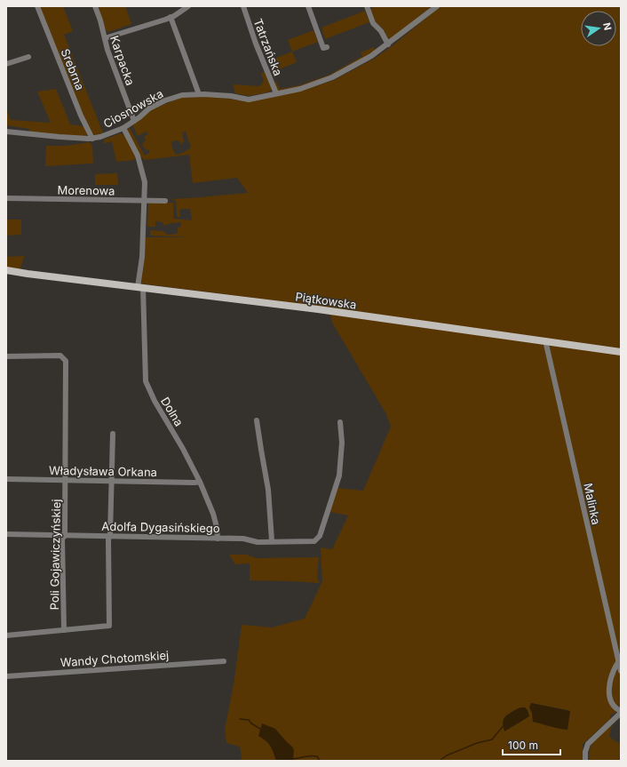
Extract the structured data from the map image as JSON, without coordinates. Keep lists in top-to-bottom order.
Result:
{
  "streets": {
    "main road": ["Piątkowska"],
    "street": [
      "Tatrzańska",
      "Karpacka",
      "Srebrna",
      "Ciosnowska",
      "Morenowa",
      "Dolna",
      "Władysława Orkana",
      "Malinka",
      "Adolfa Dygasińskiego",
      "Poli Gojawiczyńskiej",
      "Wandy Chotomskiej"
    ]
  },
  "crossings": [
    ["Tatrzańska", "Ciosnowska"],
    ["Karpacka", "Ciosnowska"],
    ["Srebrna", "Ciosnowska"],
    ["Ciosnowska", "Dolna"],
    ["Morenowa", "Dolna"],
    ["Piątkowska", "Dolna"],
    ["Piątkowska", "Malinka"],
    ["Dolna", "Władysława Orkana"],
    ["Dolna", "Adolfa Dygasińskiego"],
    ["Władysława Orkana", "Poli Gojawiczyńskiej"],
    ["Adolfa Dygasińskiego", "Poli Gojawiczyńskiej"]
  ],
  "scale_bar": "100 m",
  "north": "right"
}
